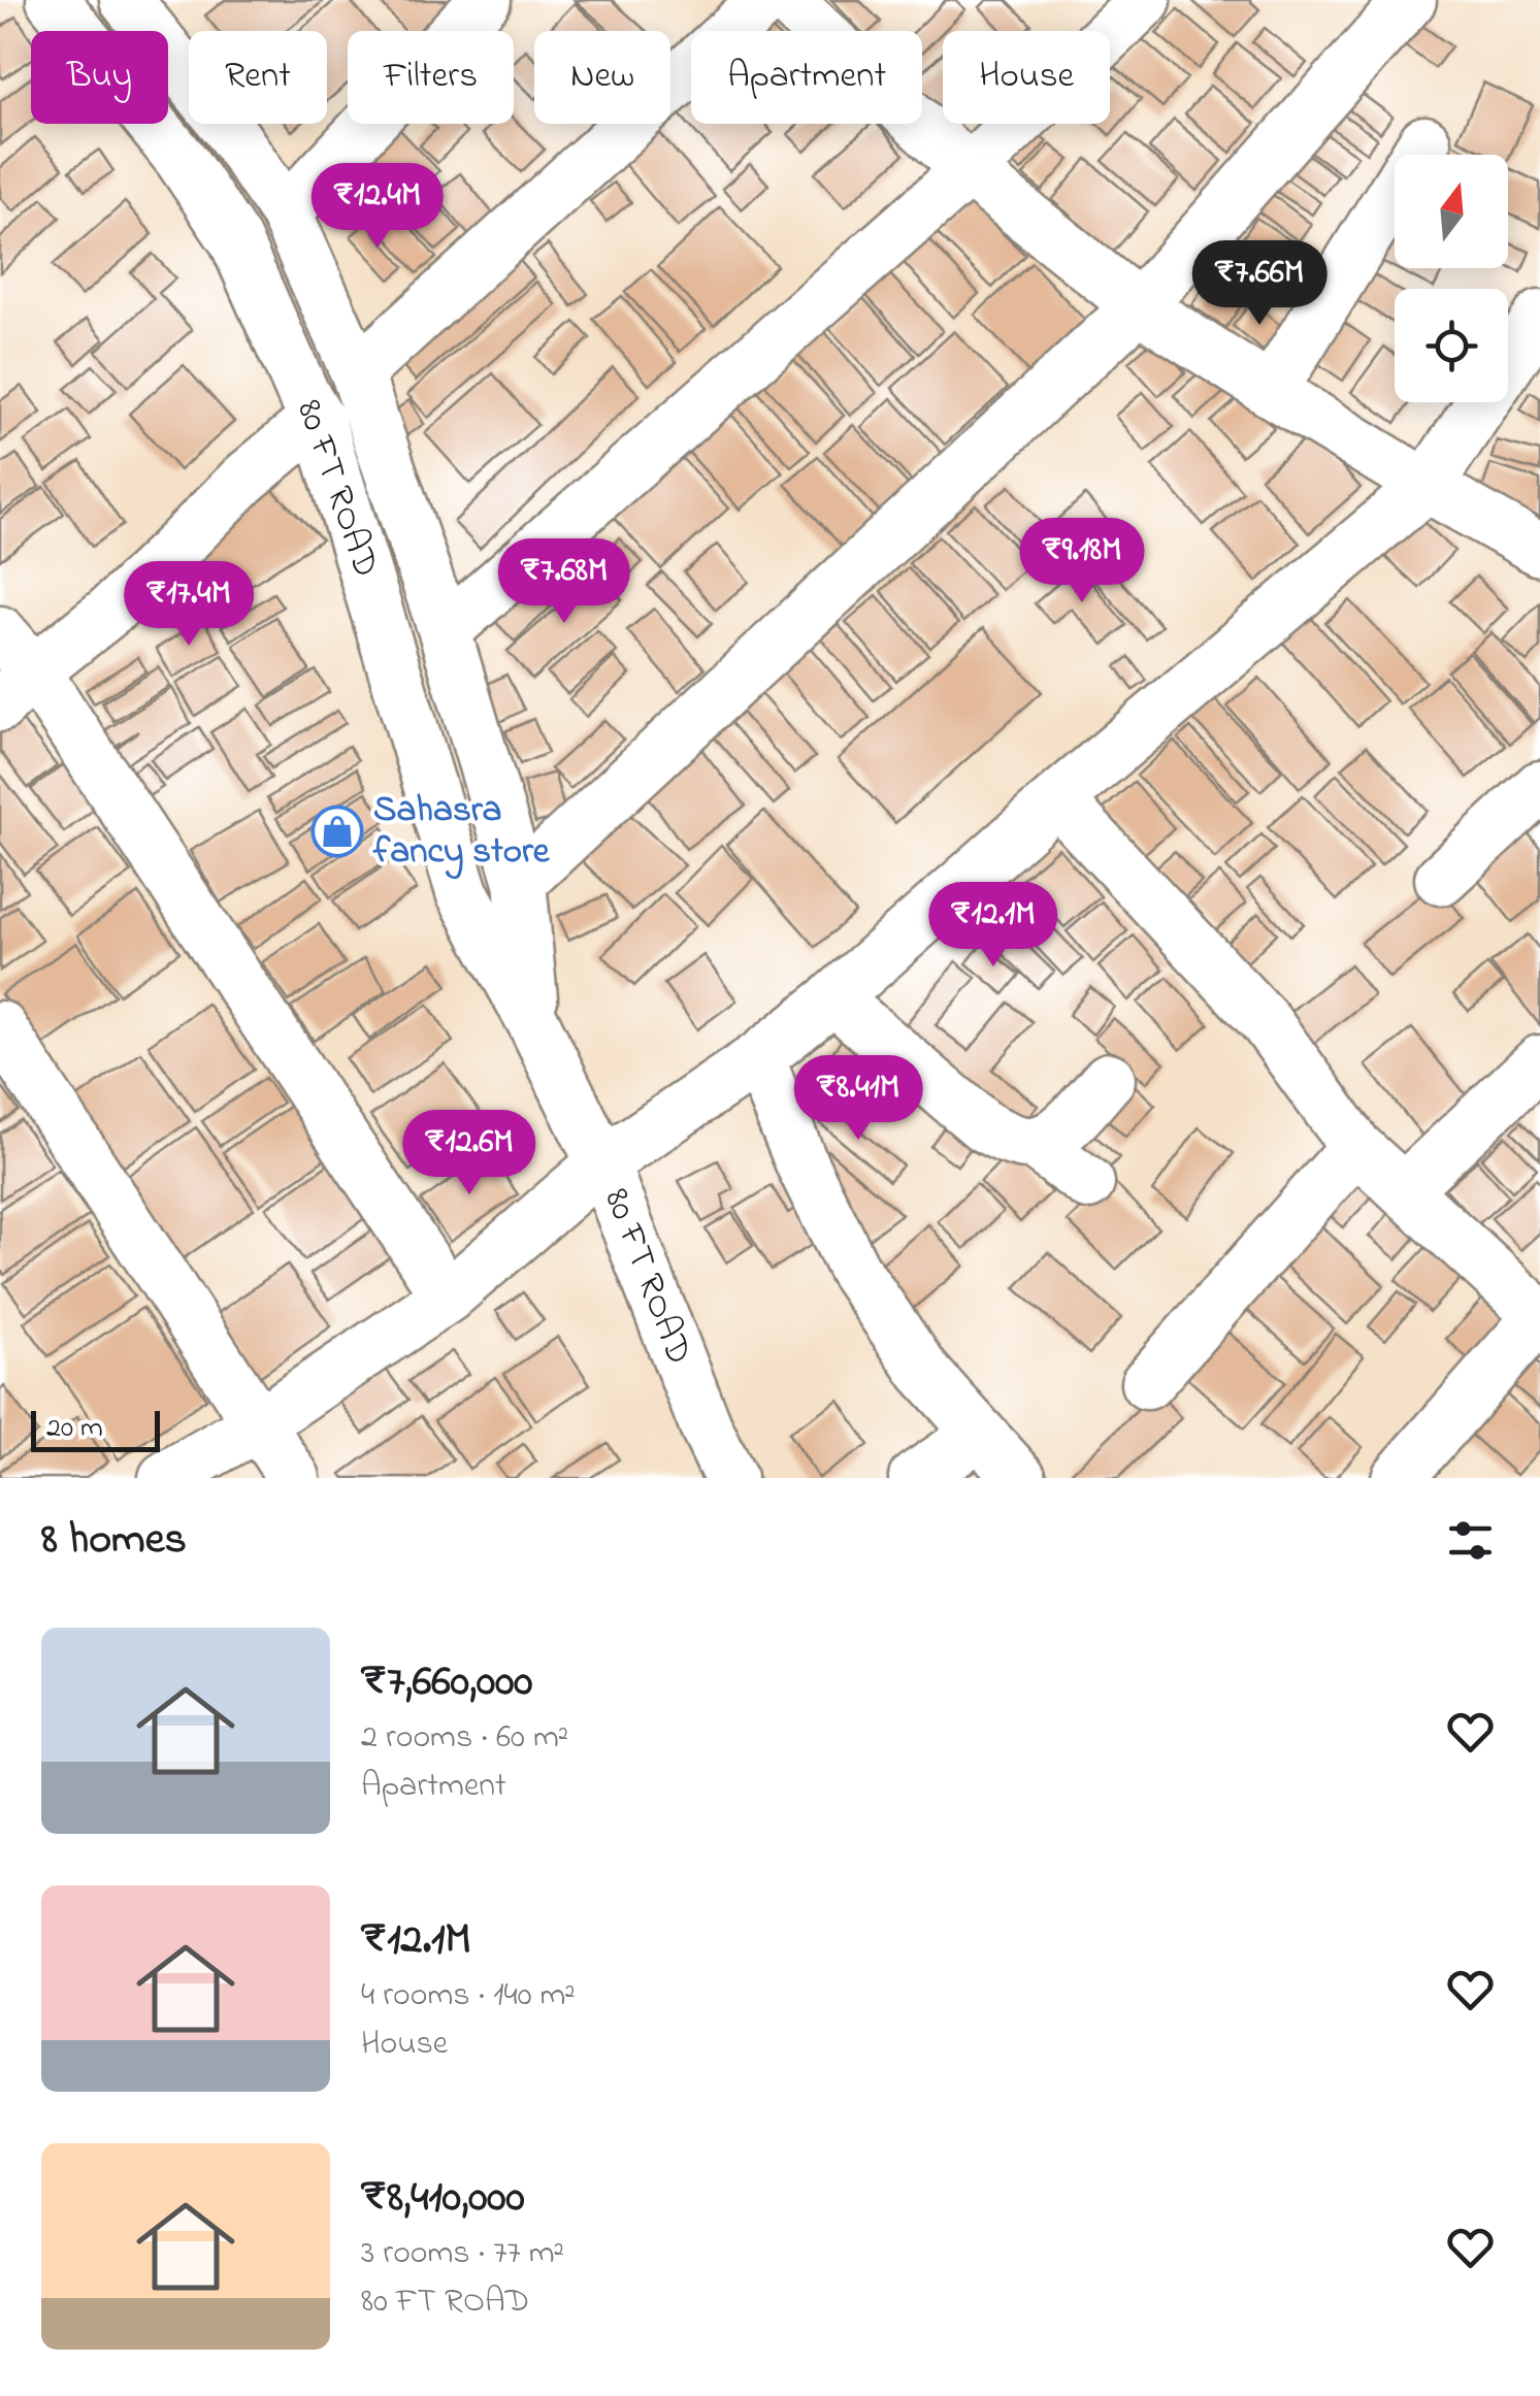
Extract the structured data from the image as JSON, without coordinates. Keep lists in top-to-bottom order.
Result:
{
  "streets": {
    "street": ["80 FT ROAD"]
  },
  "places": {
    "shop": ["Sahasra fancy store"]
  },
  "scale_bar": "20 m",
  "north": "top",
  "page": {
    "chip": [
      "Buy",
      "Rent",
      "Filters",
      "New",
      "Apartment",
      "House"
    ],
    "price": [
      "₹12.4M",
      "₹7.66M",
      "₹9.18M",
      "₹7.68M",
      "₹17.4M",
      "₹12.1M",
      "₹8.41M",
      "₹12.6M"
    ],
    "scale": "20 m",
    "heading": "8 homes",
    "list": [
      {
        "name": "₹7,660,000",
        "note": "2 rooms · 60 m² · Apartment"
      },
      {
        "name": "₹12.1M",
        "note": "4 rooms · 140 m² · House"
      },
      {
        "name": "₹8,410,000",
        "note": "3 rooms · 77 m² · 80 FT ROAD"
      }
    ]
  }
}
